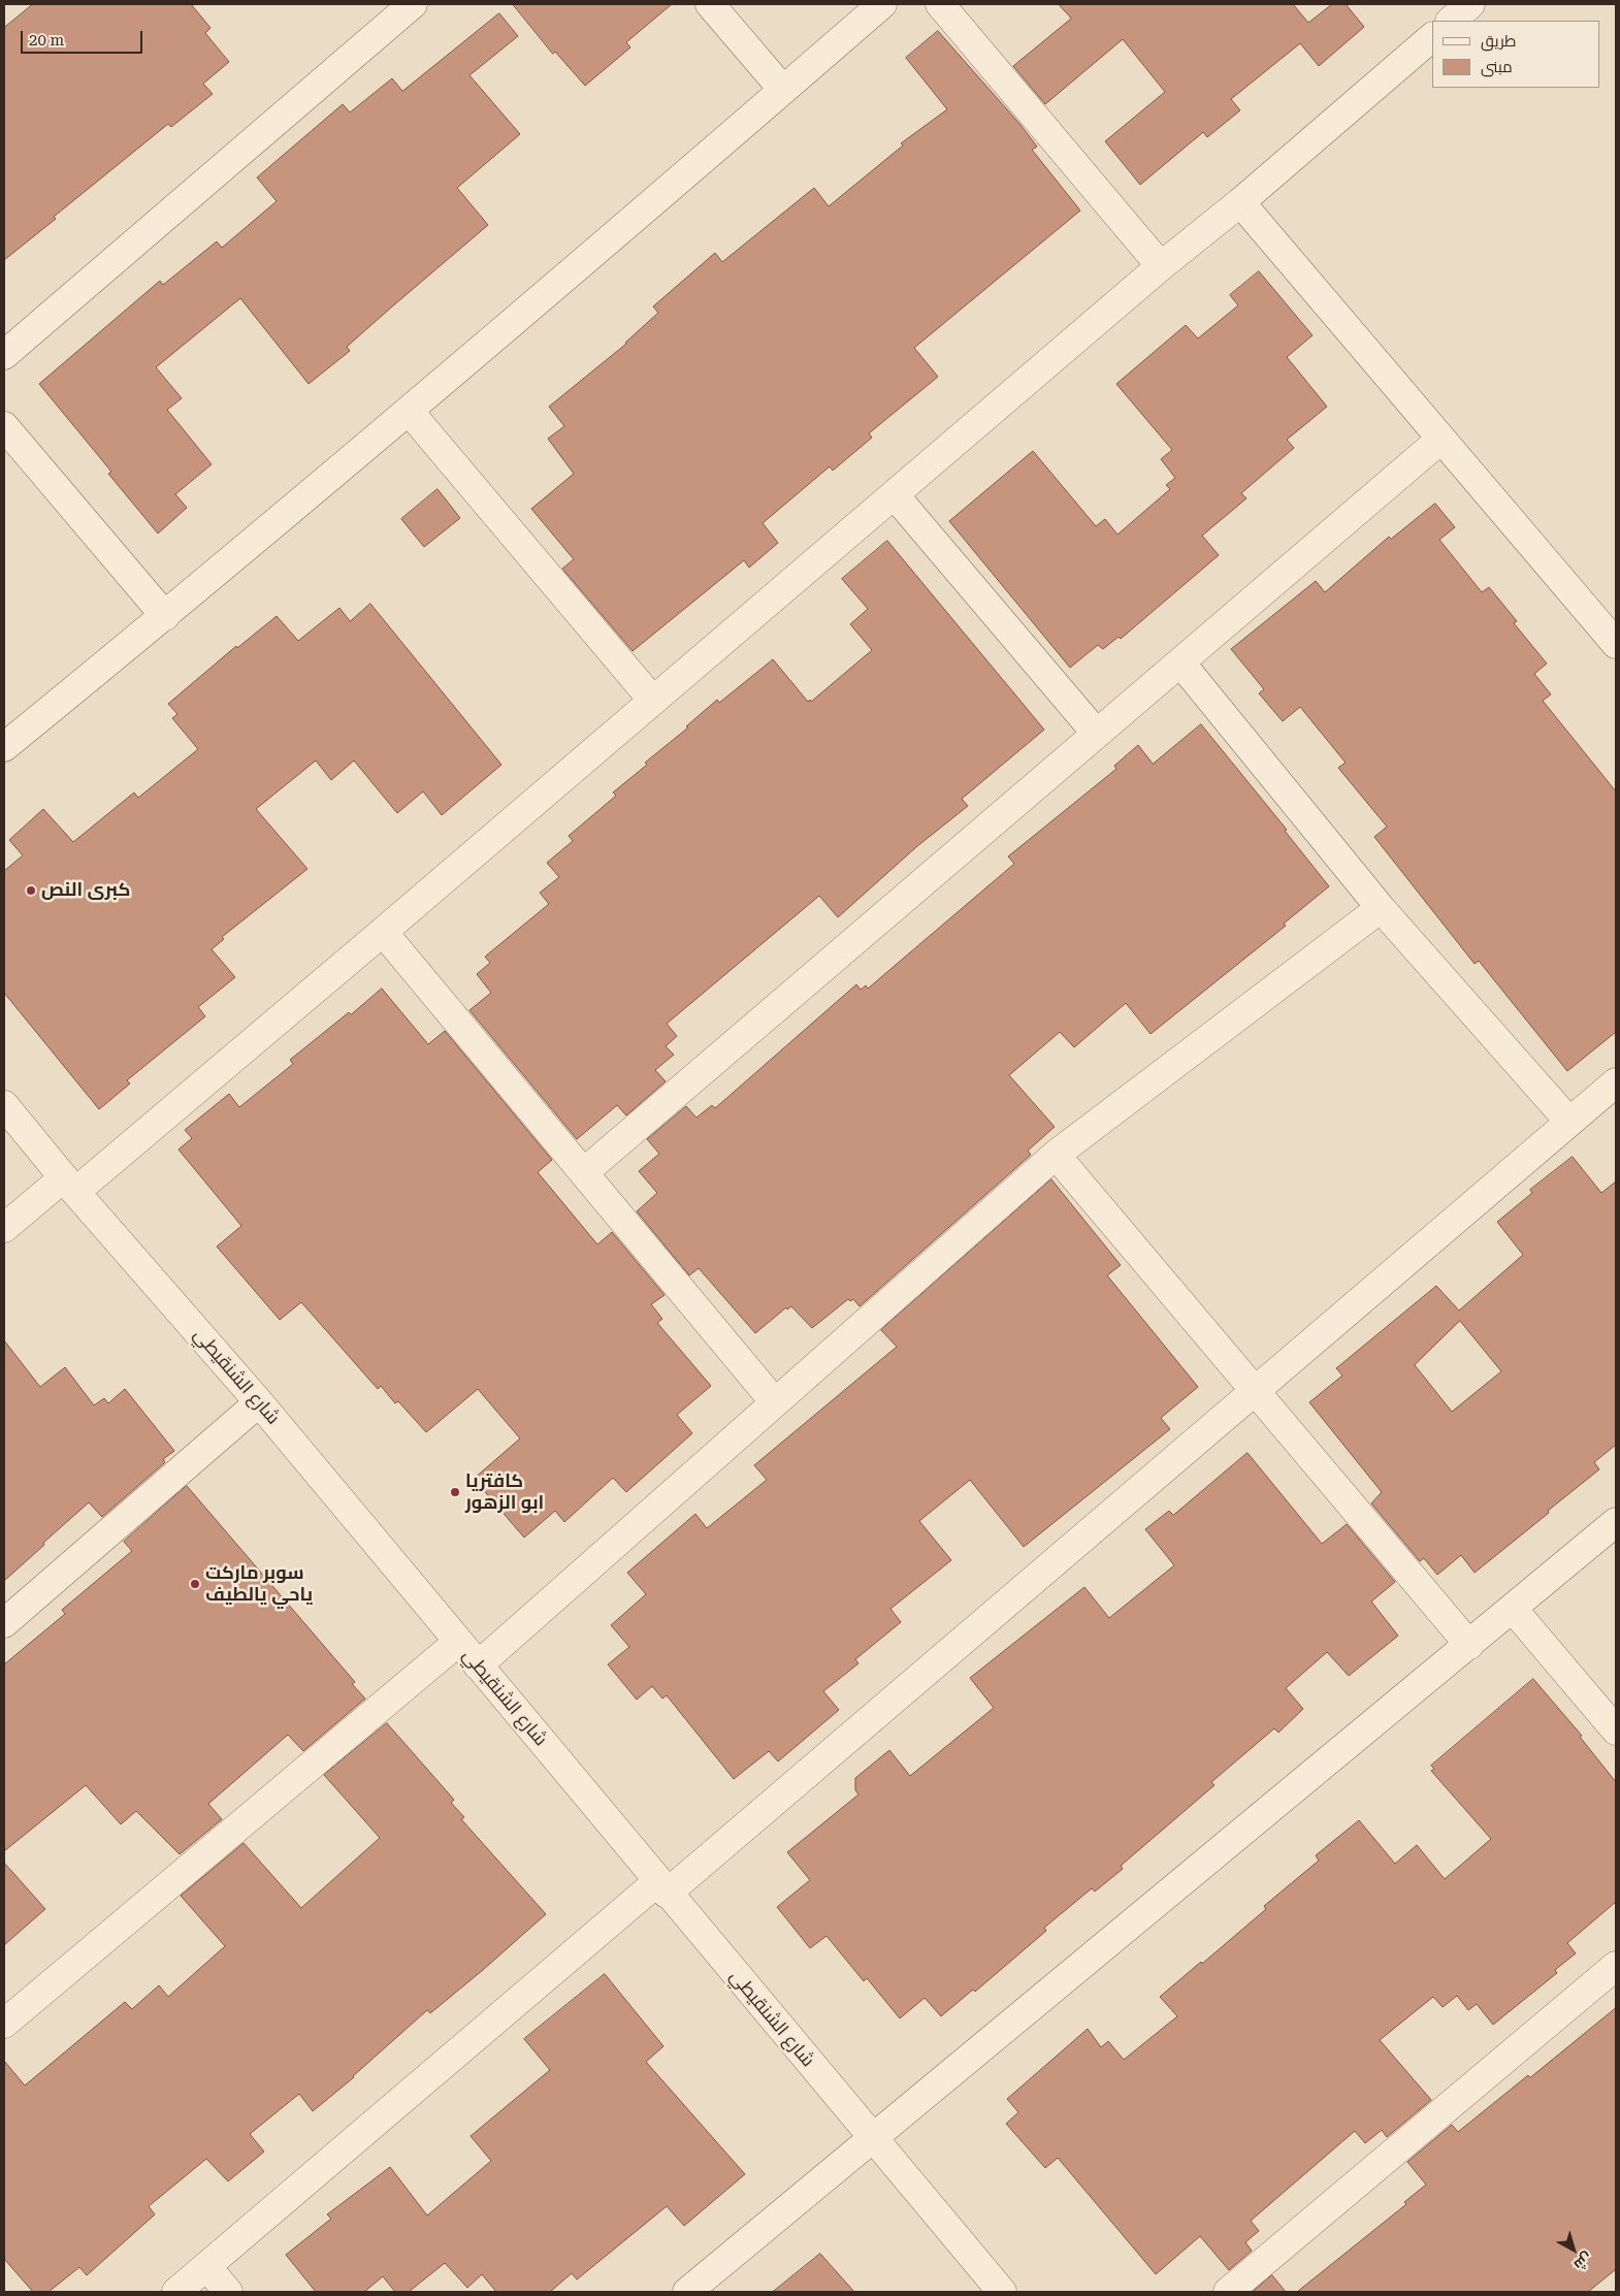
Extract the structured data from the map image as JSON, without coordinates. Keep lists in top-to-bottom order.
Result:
{
  "streets": {
    "street": ["شارع الشنقيطي"]
  },
  "places": ["كبرى النص", "كافتريا ابو الزهور", "سوبر ماركت ياحي يالطيف"],
  "legend": ["طريق", "مبنى"],
  "scale_bar": "20 m",
  "north": "bottom right"
}
